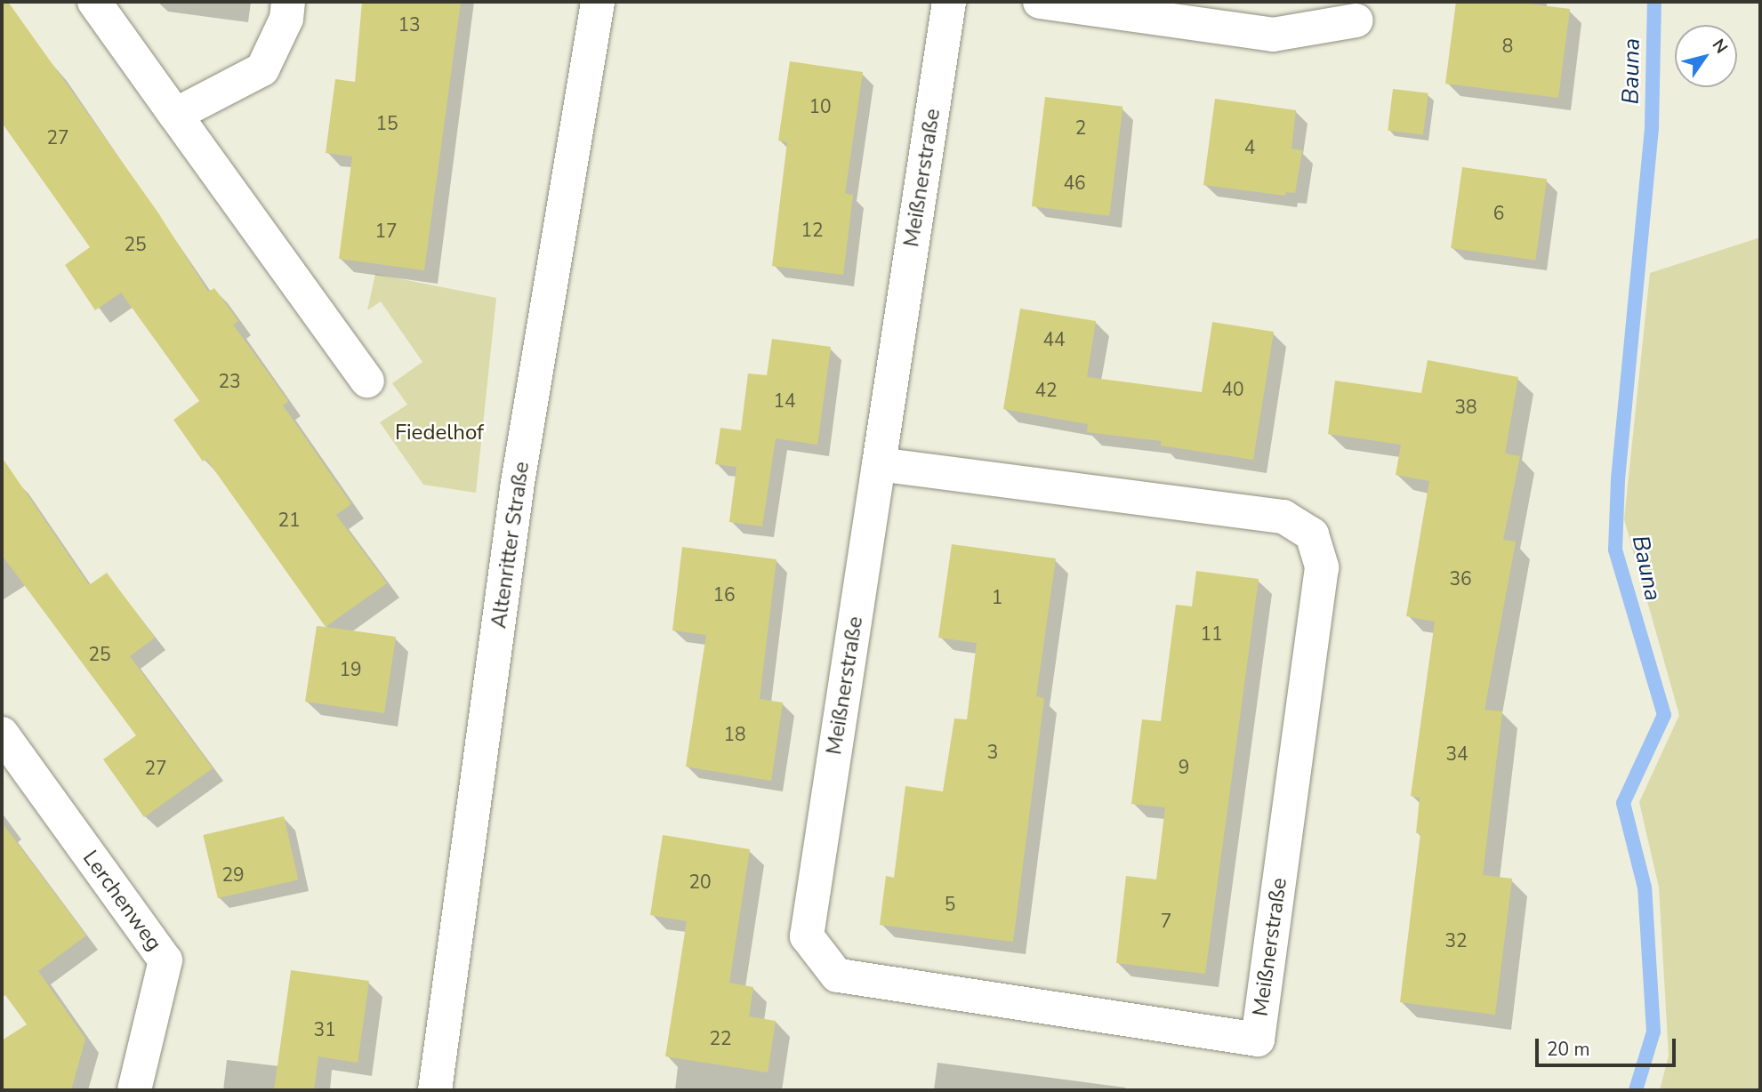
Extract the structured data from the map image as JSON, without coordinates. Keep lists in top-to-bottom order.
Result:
{
  "streets": {
    "street": ["Meißnerstraße", "Altenritter Straße", "Lerchenweg"]
  },
  "water": ["Bauna"],
  "parks": ["Fiedelhof"],
  "house_numbers": [
    "13",
    "8",
    "10",
    "15",
    "2",
    "27",
    "4",
    "46",
    "6",
    "12",
    "17",
    "25",
    "44",
    "23",
    "40",
    "42",
    "14",
    "38",
    "21",
    "36",
    "16",
    "1",
    "11",
    "25",
    "19",
    "18",
    "3",
    "34",
    "9",
    "27",
    "29",
    "20",
    "5",
    "7",
    "32",
    "31",
    "22"
  ],
  "scale_bar": "20 m",
  "north": "top right"
}
